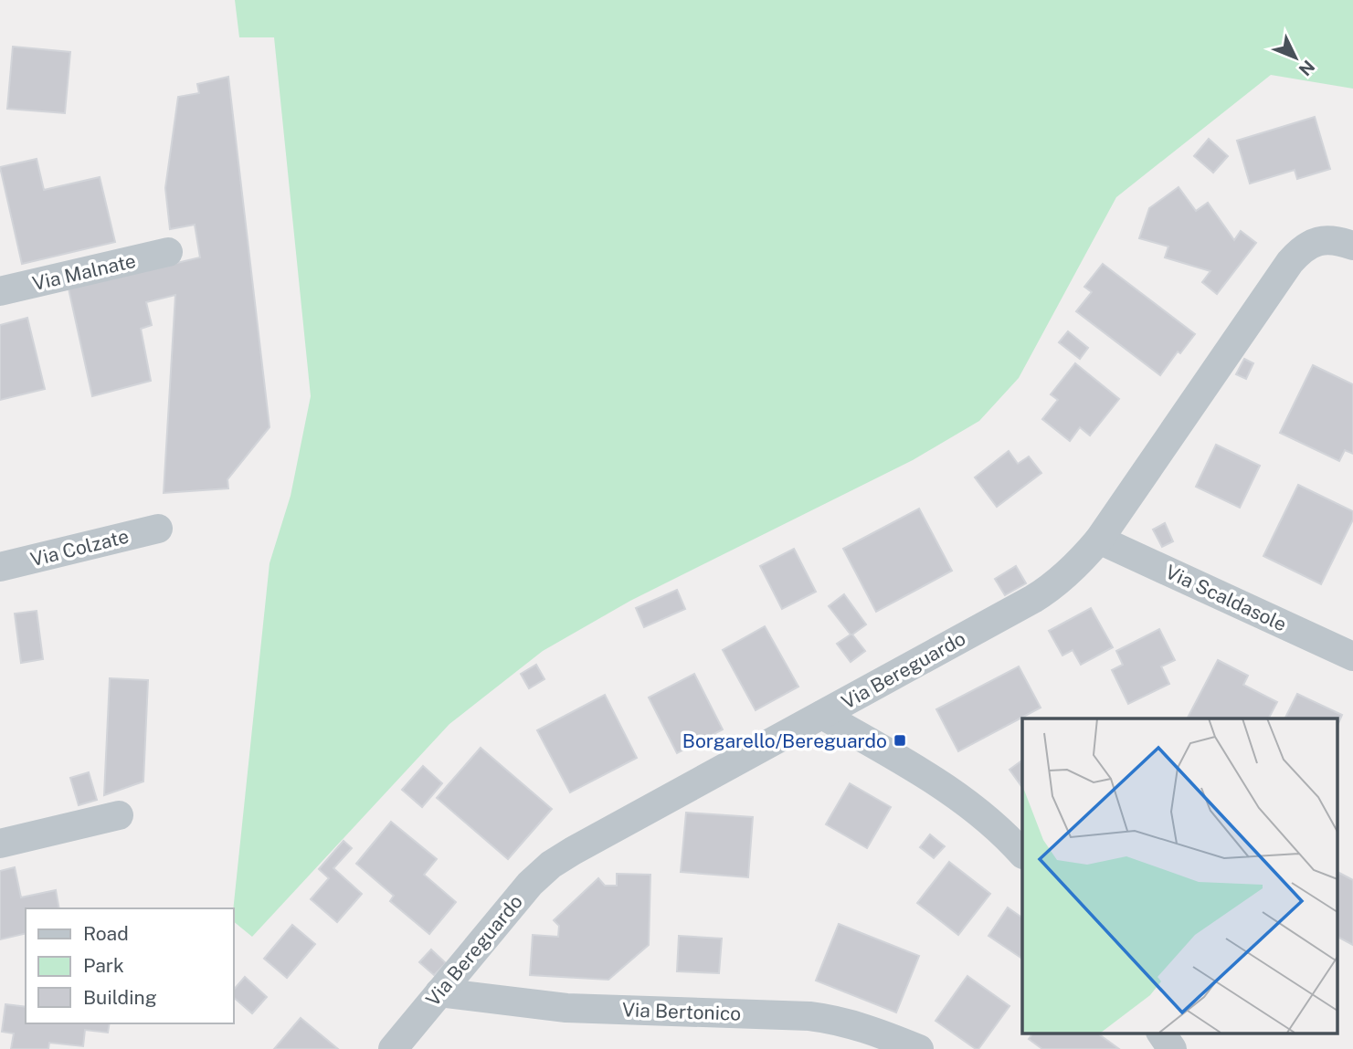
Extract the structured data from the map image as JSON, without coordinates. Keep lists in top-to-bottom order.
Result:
{
  "streets": {
    "street": [
      "Via Malnate",
      "Via Colzate",
      "Via Scaldasole",
      "Via Bereguardo",
      "Via Bertonico"
    ]
  },
  "crossings": [
    ["Via Scaldasole", "Via Bereguardo"],
    ["Via Bereguardo", "Via Bertonico"]
  ],
  "places": {
    "transit": ["Borgarello/Bereguardo"]
  },
  "legend": ["Road", "Park", "Building"],
  "north": "bottom right"
}
